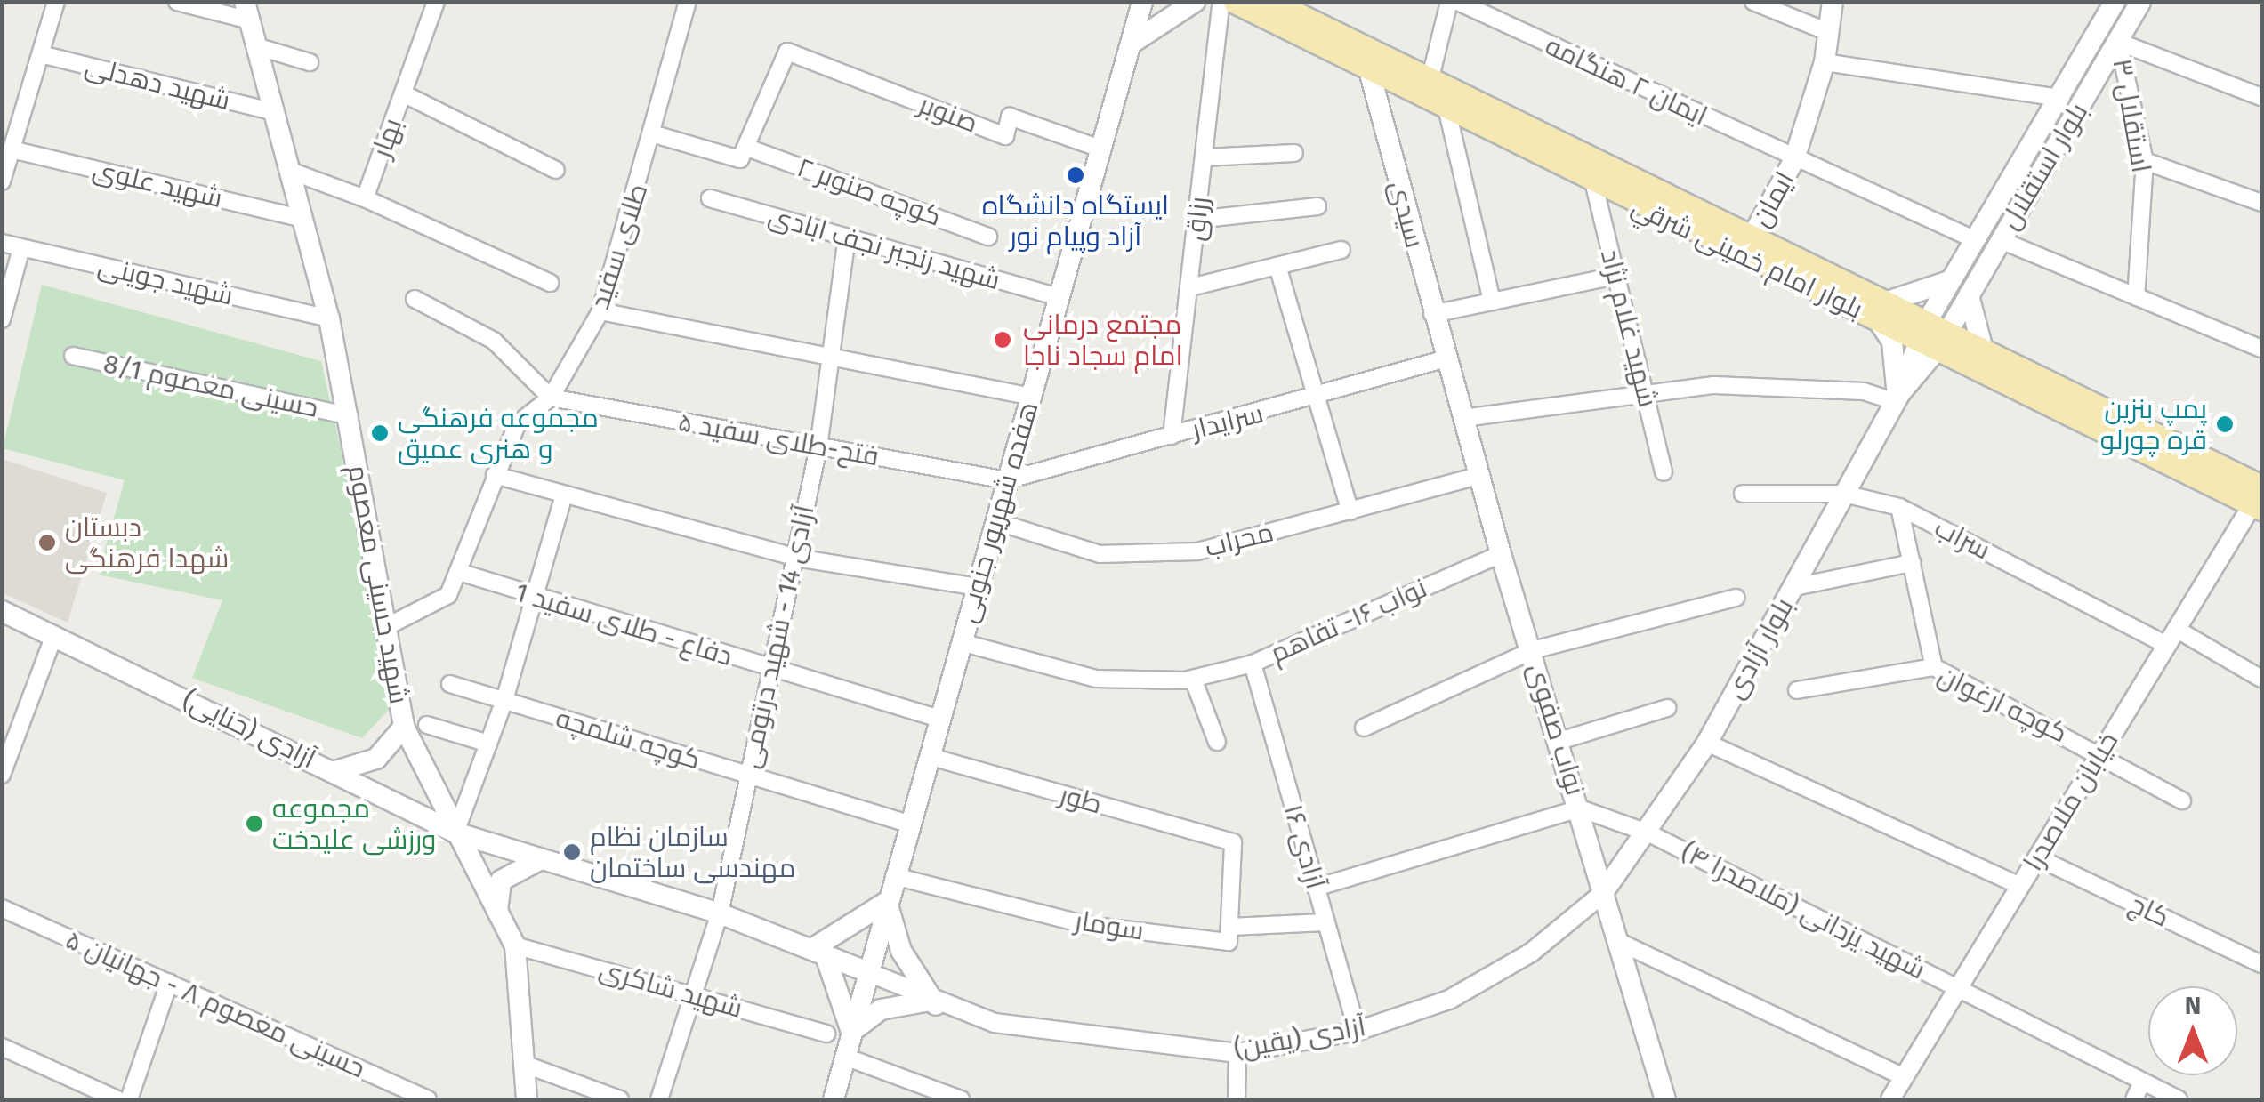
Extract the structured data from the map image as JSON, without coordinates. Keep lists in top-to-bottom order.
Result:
{
  "streets": {
    "main road": [
      "بلوار استقلال",
      "ایمان",
      "سیدی",
      "بلوار امام خمینی شرقي",
      "هفده شهریور جنوبی",
      "شهید حسینی معصوم",
      "بلوار آزادی",
      "آزادی (حنایی)",
      "نواب صفوی"
    ],
    "street": [
      "ایمان ۲ هنگامه",
      "شهید دهدلی",
      "صنوبر",
      "استقلال ۳",
      "بهار",
      "شهید علوی",
      "کوچه صنوبر ۲",
      "رزاق",
      "طلای سفید",
      "شهید رنجبر نجف ابادی",
      "شهید جوینی",
      "شهید غلام نژاد",
      "حسینی معصوم 8/1",
      "سرایدار",
      "فتح-طلای سفید ۵",
      "سراب",
      "محراب",
      "نواب ۱۶- تفاهم",
      "دفاع - طلای سفید 1",
      "آزادی 14 - شهید درتومی",
      "کوچه ارغوان",
      "کوچه شلمچه",
      "طور",
      "خیابان ملاصدرا",
      "آزادی ۱۶",
      "شهید یزدانی (ملاصدرا ۴)",
      "کاج",
      "سومار",
      "شهید شاکری",
      "حسینی معصوم ۸ - جهانیان ۵",
      "آزادی (یقین)"
    ]
  },
  "crossings": [
    ["ایمان ۲ هنگامه", "بلوار استقلال"],
    ["ایمان ۲ هنگامه", "ایمان"],
    ["شهید دهدلی", "شهید حسینی معصوم"],
    ["صنوبر", "کوچه صنوبر ۲"],
    ["صنوبر", "هفده شهریور جنوبی"],
    ["استقلال ۳", "بلوار استقلال"],
    ["بلوار استقلال", "بلوار امام خمینی شرقي"],
    ["بلوار استقلال", "بلوار آزادی"],
    ["شهید علوی", "شهید حسینی معصوم"],
    ["ایمان", "بلوار امام خمینی شرقي"],
    ["سیدی", "بلوار امام خمینی شرقي"],
    ["سیدی", "سرایدار"],
    ["سیدی", "نواب صفوی"],
    ["رزاق", "سرایدار"],
    ["طلای سفید", "فتح-طلای سفید ۵"],
    ["طلای سفید", "شهید حسینی معصوم"],
    ["طلای سفید", "دفاع - طلای سفید 1"],
    ["شهید رنجبر نجف ابادی", "هفده شهریور جنوبی"],
    ["شهید رنجبر نجف ابادی", "آزادی 14 - شهید درتومی"],
    ["بلوار امام خمینی شرقي", "شهید غلام نژاد"],
    ["بلوار امام خمینی شرقي", "بلوار آزادی"],
    ["بلوار امام خمینی شرقي", "خیابان ملاصدرا"],
    ["شهید جوینی", "شهید حسینی معصوم"],
    ["حسینی معصوم 8/1", "شهید حسینی معصوم"],
    ["سرایدار", "فتح-طلای سفید ۵"],
    ["سرایدار", "هفده شهریور جنوبی"],
    ["سرایدار", "نواب صفوی"],
    ["فتح-طلای سفید ۵", "هفده شهریور جنوبی"],
    ["فتح-طلای سفید ۵", "آزادی 14 - شهید درتومی"],
    ["هفده شهریور جنوبی", "محراب"],
    ["هفده شهریور جنوبی", "نواب ۱۶- تفاهم"],
    ["هفده شهریور جنوبی", "دفاع - طلای سفید 1"],
    ["هفده شهریور جنوبی", "آزادی (حنایی)"],
    ["هفده شهریور جنوبی", "کوچه شلمچه"],
    ["هفده شهریور جنوبی", "طور"],
    ["هفده شهریور جنوبی", "سومار"],
    ["هفده شهریور جنوبی", "آزادی (یقین)"],
    ["سراب", "بلوار آزادی"],
    ["سراب", "خیابان ملاصدرا"],
    ["محراب", "نواب صفوی"],
    ["شهید حسینی معصوم", "آزادی (حنایی)"],
    ["شهید حسینی معصوم", "شهید شاکری"],
    ["نواب ۱۶- تفاهم", "نواب صفوی"],
    ["نواب ۱۶- تفاهم", "آزادی ۱۶"],
    ["دفاع - طلای سفید 1", "آزادی 14 - شهید درتومی"],
    ["آزادی 14 - شهید درتومی", "آزادی (حنایی)"],
    ["آزادی 14 - شهید درتومی", "کوچه شلمچه"],
    ["آزادی 14 - شهید درتومی", "شهید شاکری"],
    ["بلوار آزادی", "نواب صفوی"],
    ["بلوار آزادی", "شهید یزدانی (ملاصدرا ۴)"],
    ["بلوار آزادی", "آزادی (یقین)"],
    ["کوچه ارغوان", "خیابان ملاصدرا"],
    ["آزادی (حنایی)", "آزادی (یقین)"],
    ["نواب صفوی", "شهید یزدانی (ملاصدرا ۴)"],
    ["نواب صفوی", "آزادی (یقین)"],
    ["طور", "سومار"],
    ["خیابان ملاصدرا", "شهید یزدانی (ملاصدرا ۴)"],
    ["خیابان ملاصدرا", "کاج"],
    ["آزادی ۱۶", "آزادی (یقین)"]
  ],
  "places": [
    "ایستگاه دانشگاه آزاد وپیام نور",
    "مجتمع درمانی امام سجاد ناجا",
    "پمپ بنزین قره چورلو",
    "مجموعه فرهنگی و هنری عمیق",
    "دبستان شهدا فرهنگی",
    "مجموعه ورزشی علیدخت",
    "سازمان نظام مهندسی ساختمان"
  ],
  "north": "top"
}
